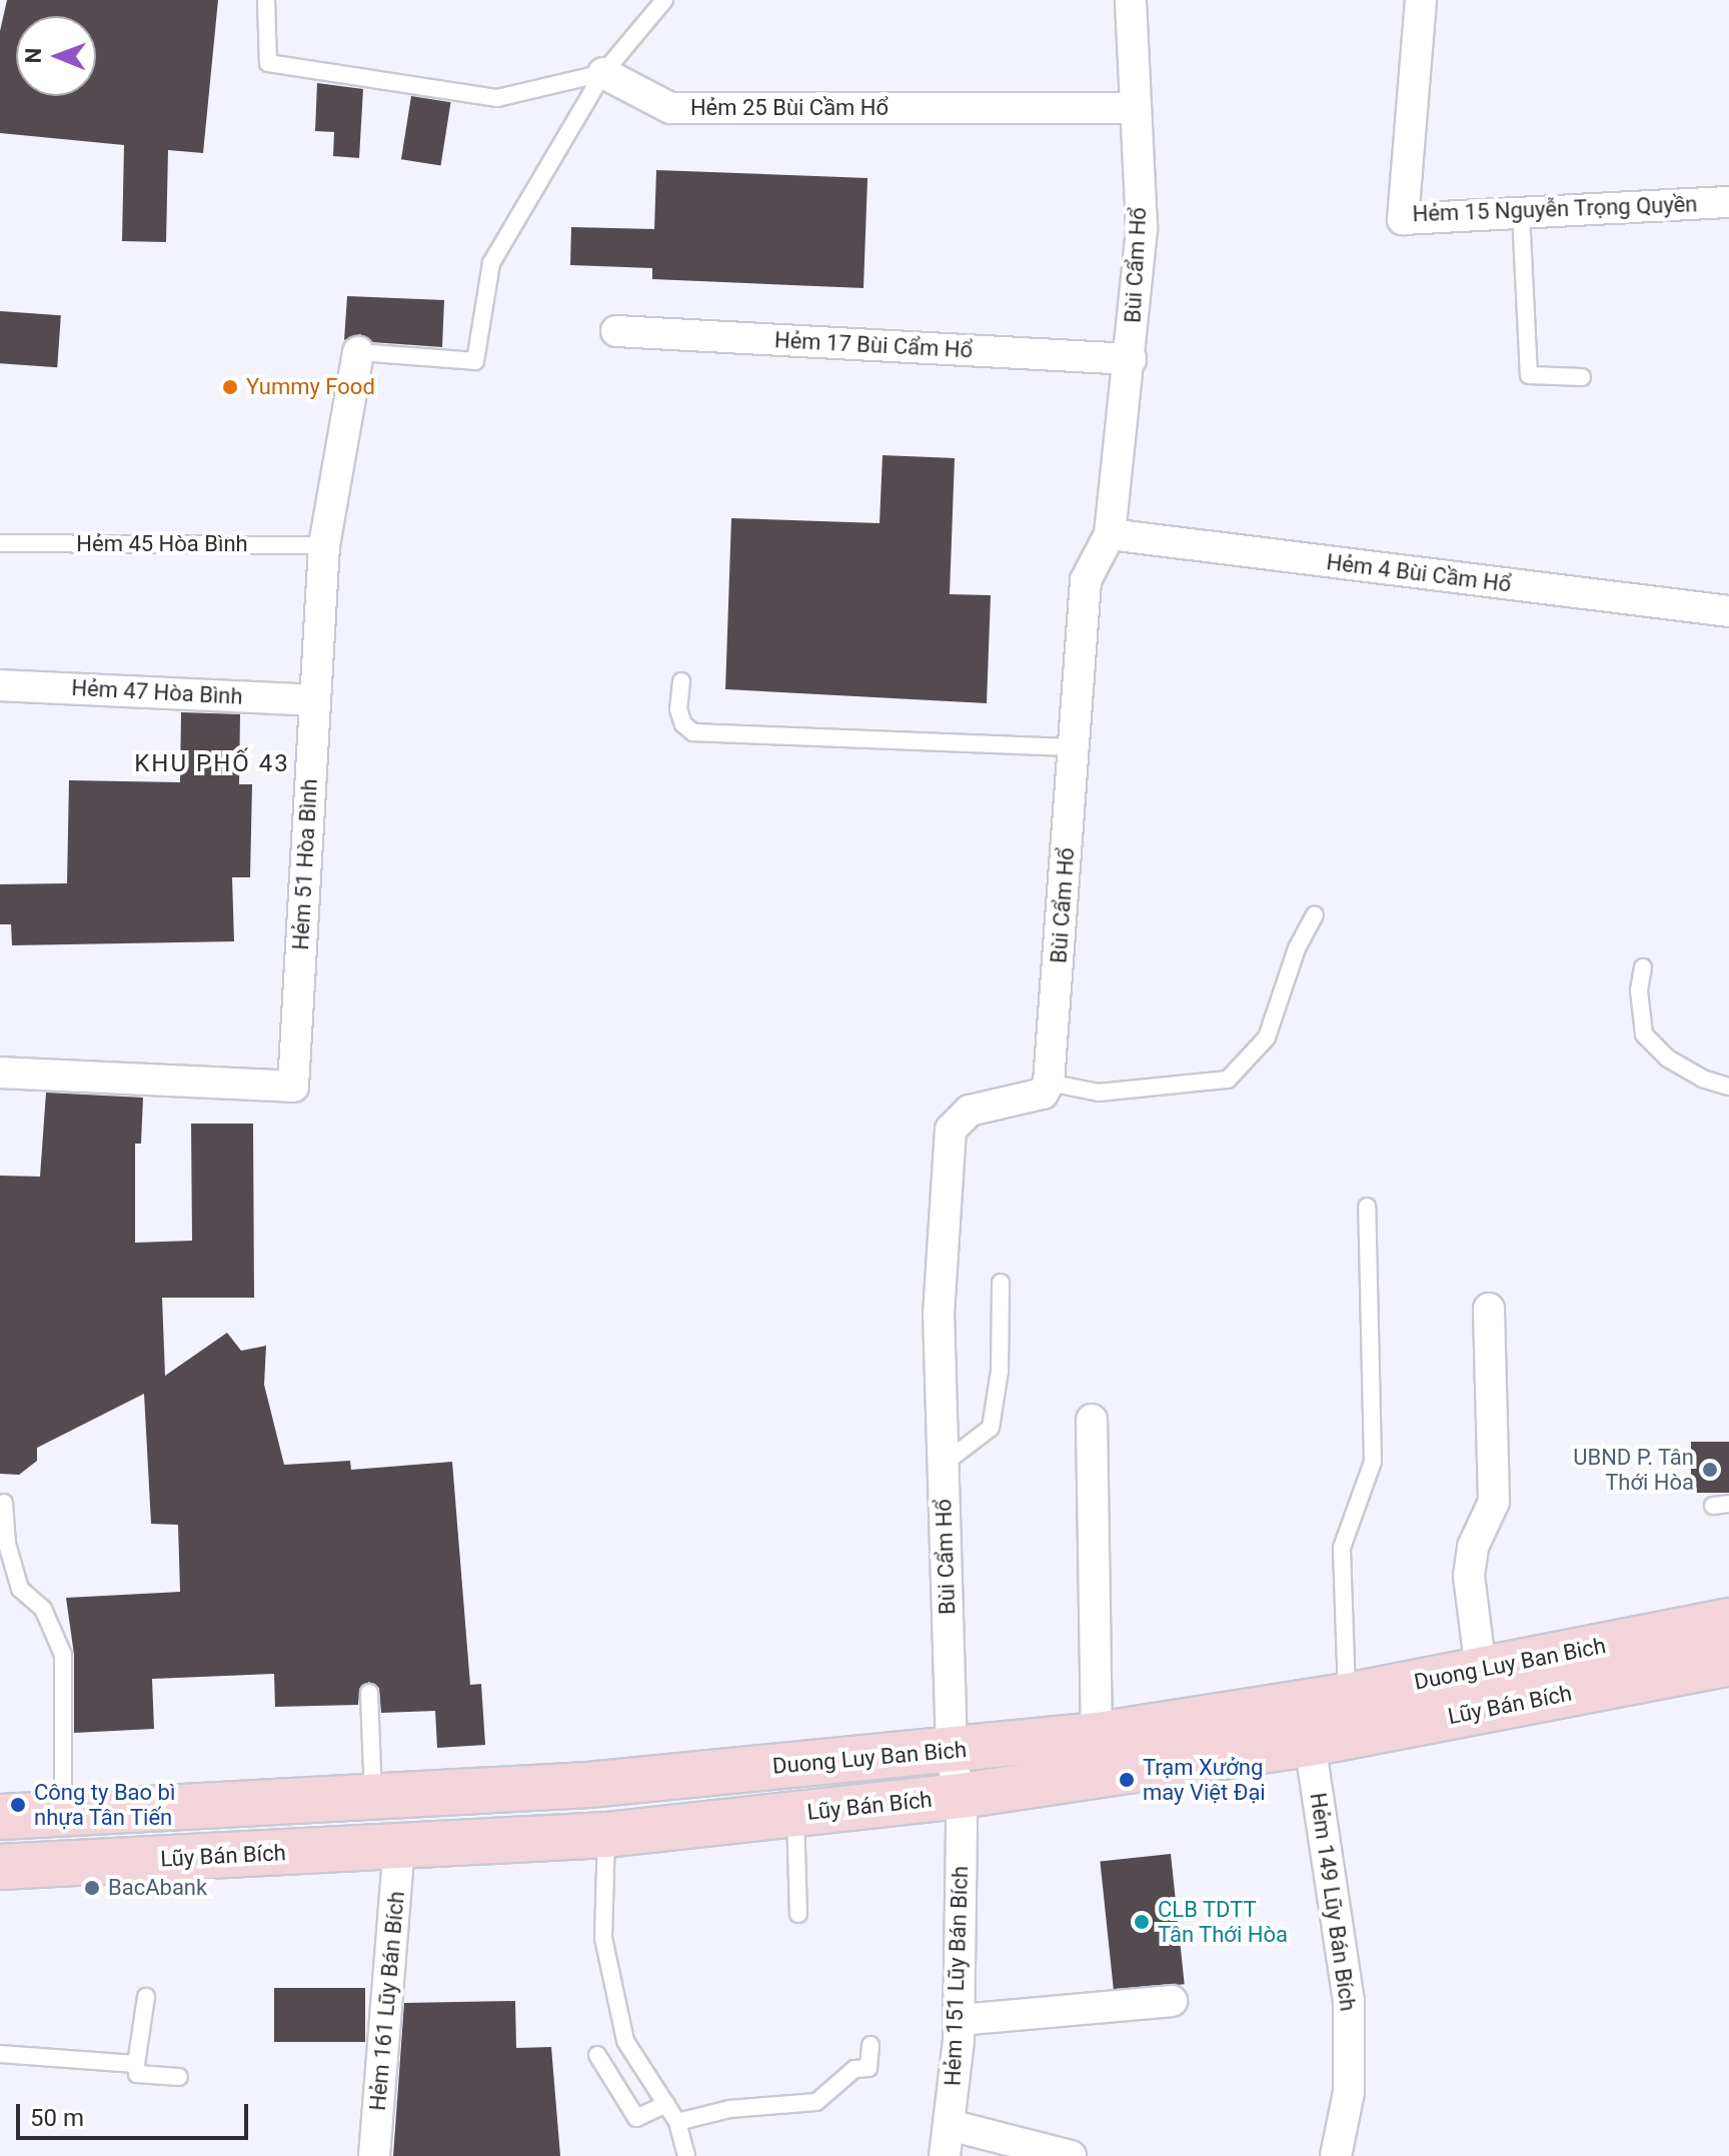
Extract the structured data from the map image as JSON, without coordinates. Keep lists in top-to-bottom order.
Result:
{
  "streets": {
    "main road": ["Duong Luy Ban Bich", "Lũy Bán Bích"],
    "street": [
      "Hẻm 25 Bùi Cầm Hổ",
      "Hẻm 15 Nguyễn Trọng Quyền",
      "Bùi Cẩm Hổ",
      "Hẻm 17 Bùi Cẩm Hổ",
      "Hẻm 4 Bùi Cầm Hổ",
      "Hẻm 47 Hòa Bình",
      "Hẻm 51 Hòa Bình",
      "Hẻm 149 Lũy Bán Bích",
      "Hẻm 151 Lũy Bán Bích",
      "Hẻm 161 Lũy Bán Bích"
    ],
    "lane": ["Hẻm 45 Hòa Bình"]
  },
  "crossings": [
    ["Hẻm 25 Bùi Cầm Hổ", "Bùi Cẩm Hổ"],
    ["Bùi Cẩm Hổ", "Hẻm 17 Bùi Cẩm Hổ"],
    ["Bùi Cẩm Hổ", "Hẻm 4 Bùi Cầm Hổ"],
    ["Bùi Cẩm Hổ", "Duong Luy Ban Bich"],
    ["Bùi Cẩm Hổ", "Lũy Bán Bích"],
    ["Bùi Cẩm Hổ", "Hẻm 151 Lũy Bán Bích"],
    ["Hẻm 45 Hòa Bình", "Hẻm 51 Hòa Bình"],
    ["Hẻm 47 Hòa Bình", "Hẻm 51 Hòa Bình"],
    ["Lũy Bán Bích", "Hẻm 149 Lũy Bán Bích"],
    ["Lũy Bán Bích", "Hẻm 151 Lũy Bán Bích"],
    ["Lũy Bán Bích", "Hẻm 161 Lũy Bán Bích"]
  ],
  "districts": ["KHU PHỐ 43"],
  "places": [
    "Yummy Food",
    "UBND P. Tân Thới Hòa",
    "Trạm Xưởng may Việt Đại",
    "Công ty Bao bì nhựa Tân Tiến",
    "BacAbank",
    "CLB TDTT Tân Thới Hòa"
  ],
  "scale_bar": "50 m",
  "north": "left"
}
